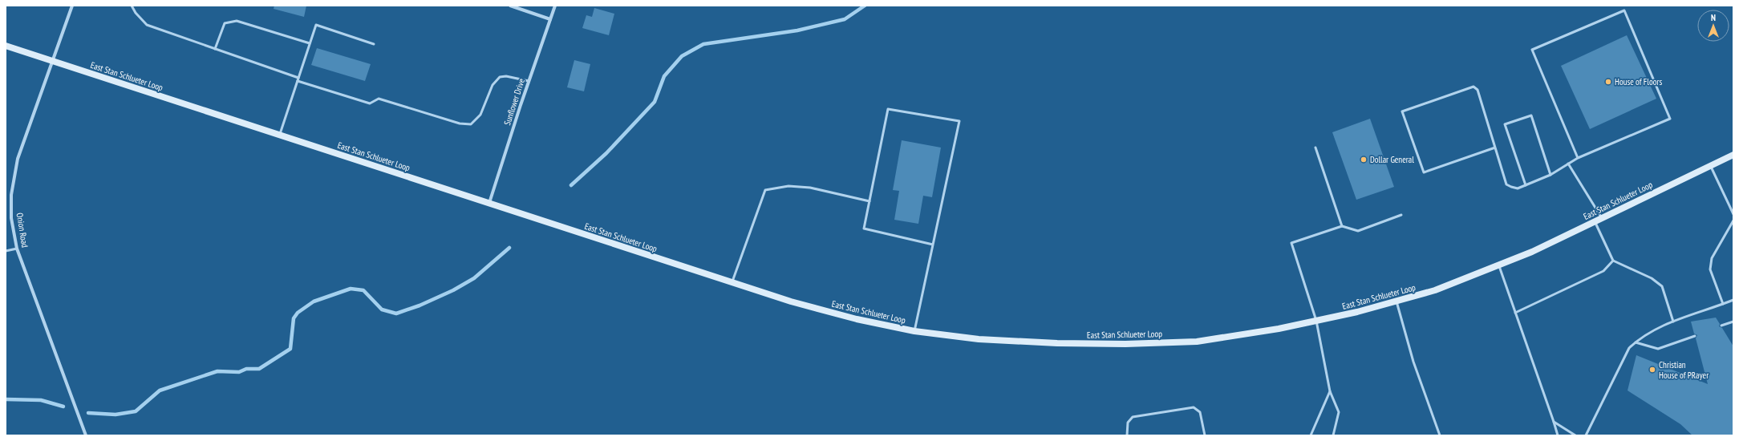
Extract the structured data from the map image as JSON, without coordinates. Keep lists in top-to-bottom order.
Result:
{
  "streets": {
    "main road": ["East Stan Schlueter Loop"],
    "street": ["Sunflower Drive", "Onion Road"]
  },
  "crossings": [
    ["East Stan Schlueter Loop", "Sunflower Drive"],
    ["East Stan Schlueter Loop", "Onion Road"]
  ],
  "places": ["House of Floors", "Dollar General", "Christian House of PRayer"],
  "north": "top"
}
